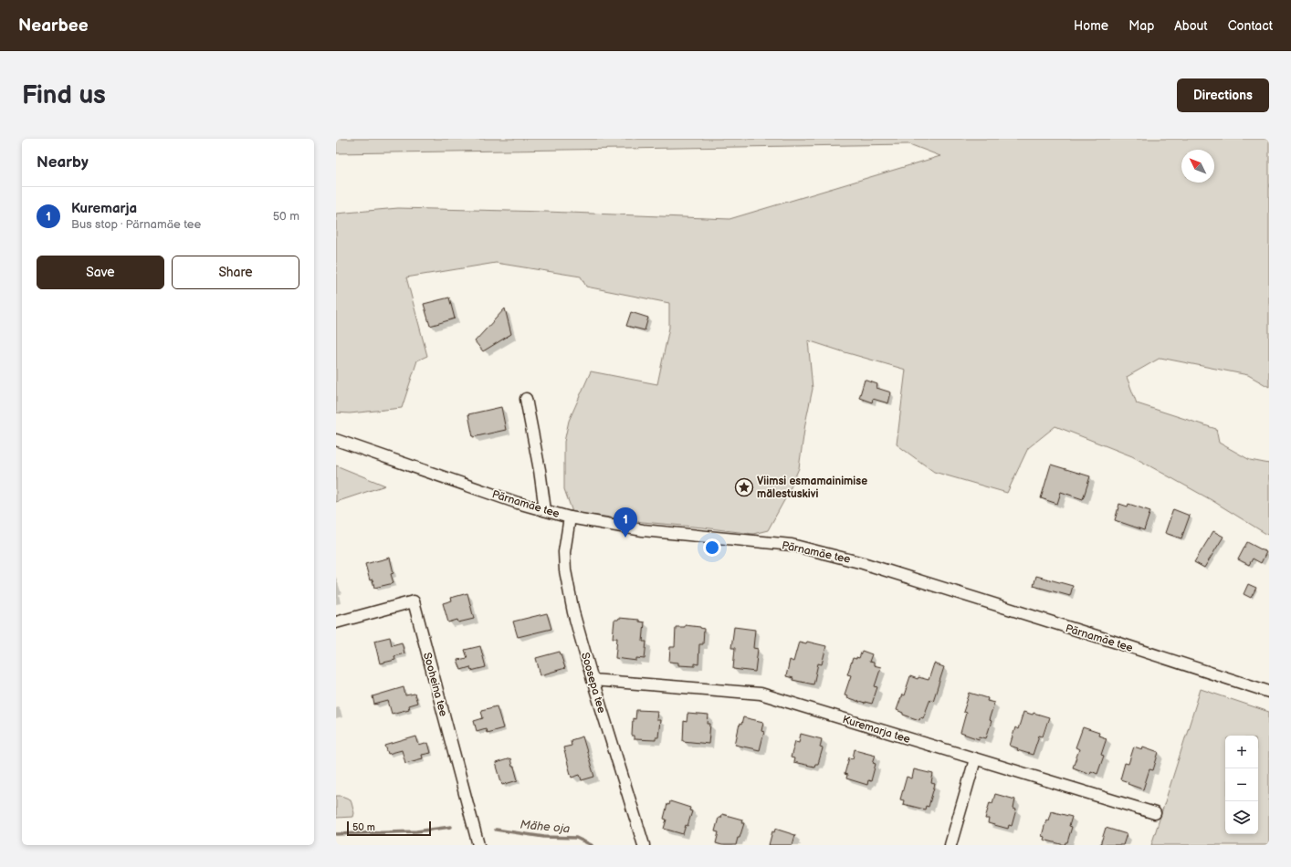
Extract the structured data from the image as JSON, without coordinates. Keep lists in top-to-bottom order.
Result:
{
  "streets": {
    "street": [
      "Pärnamäe tee",
      "Soosepa tee",
      "Sooheina tee",
      "Kuremarja tee"
    ]
  },
  "crossings": [
    ["Pärnamäe tee", "Soosepa tee"],
    ["Soosepa tee", "Kuremarja tee"]
  ],
  "water": ["Mähe oja"],
  "places": {
    "place": ["Viimsi esmamainimise mälestuskivi"]
  },
  "scale_bar": "50 m",
  "north": "top left",
  "page": {
    "header": "Nearbee",
    "nav": [
      "Home",
      "Map",
      "About",
      "Contact"
    ],
    "buttons": [
      "Directions",
      ["Save", "Share"]
    ],
    "title": "Find us",
    "heading": "Nearby",
    "list": [
      {
        "mark": "1",
        "name": "Kuremarja",
        "note": "Bus stop · Pärnamäe tee",
        "value": "50 m"
      }
    ],
    "pins": "1",
    "map_buttons": ["+", "−"],
    "scale": "50 m"
  }
}
